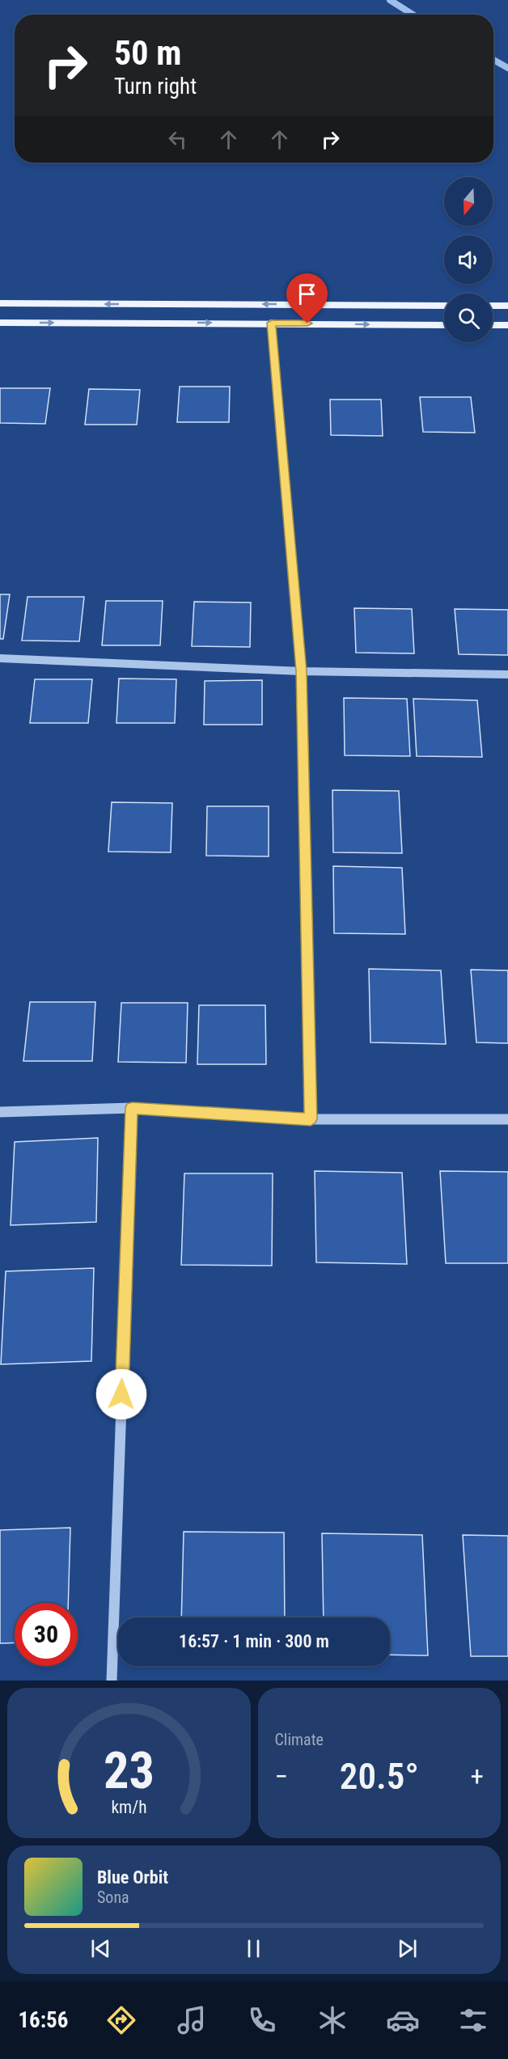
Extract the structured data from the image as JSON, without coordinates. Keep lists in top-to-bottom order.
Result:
{
  "north": "bottom",
  "page": {
    "turn": ["50 m", "Turn right"],
    "limit": "30",
    "trip": "16:57 · 1 min · 300 m",
    "tile": "Climate",
    "heat": ["−", "20.5°", "+"],
    "song": ["Blue Orbit", "Sona"],
    "tabs": "16:56",
    "gauge": ["23", "km/h"]
  }
}
